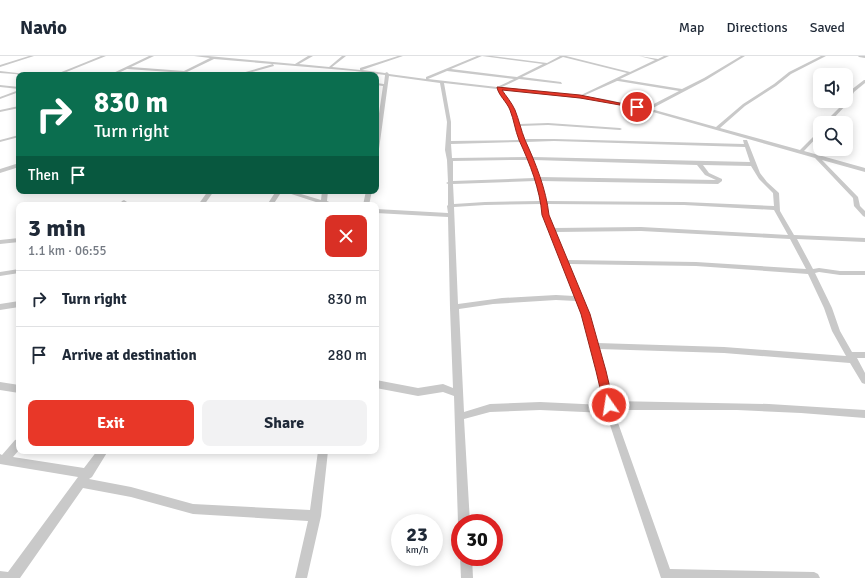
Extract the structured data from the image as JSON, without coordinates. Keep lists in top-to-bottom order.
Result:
{
  "page": {
    "header": "Navio",
    "nav": ["Map", "Directions", "Saved"],
    "turn": ["830 m", "Turn right"],
    "then": "Then",
    "heading": ["3 min", "1.1 km · 06:55"],
    "list": [
      {
        "name": "Turn right",
        "value": "830 m"
      },
      {
        "name": "Arrive at destination",
        "value": "280 m"
      }
    ],
    "buttons": ["Exit", "Share"],
    "speed": "23 km/h",
    "limit": "30"
  }
}
